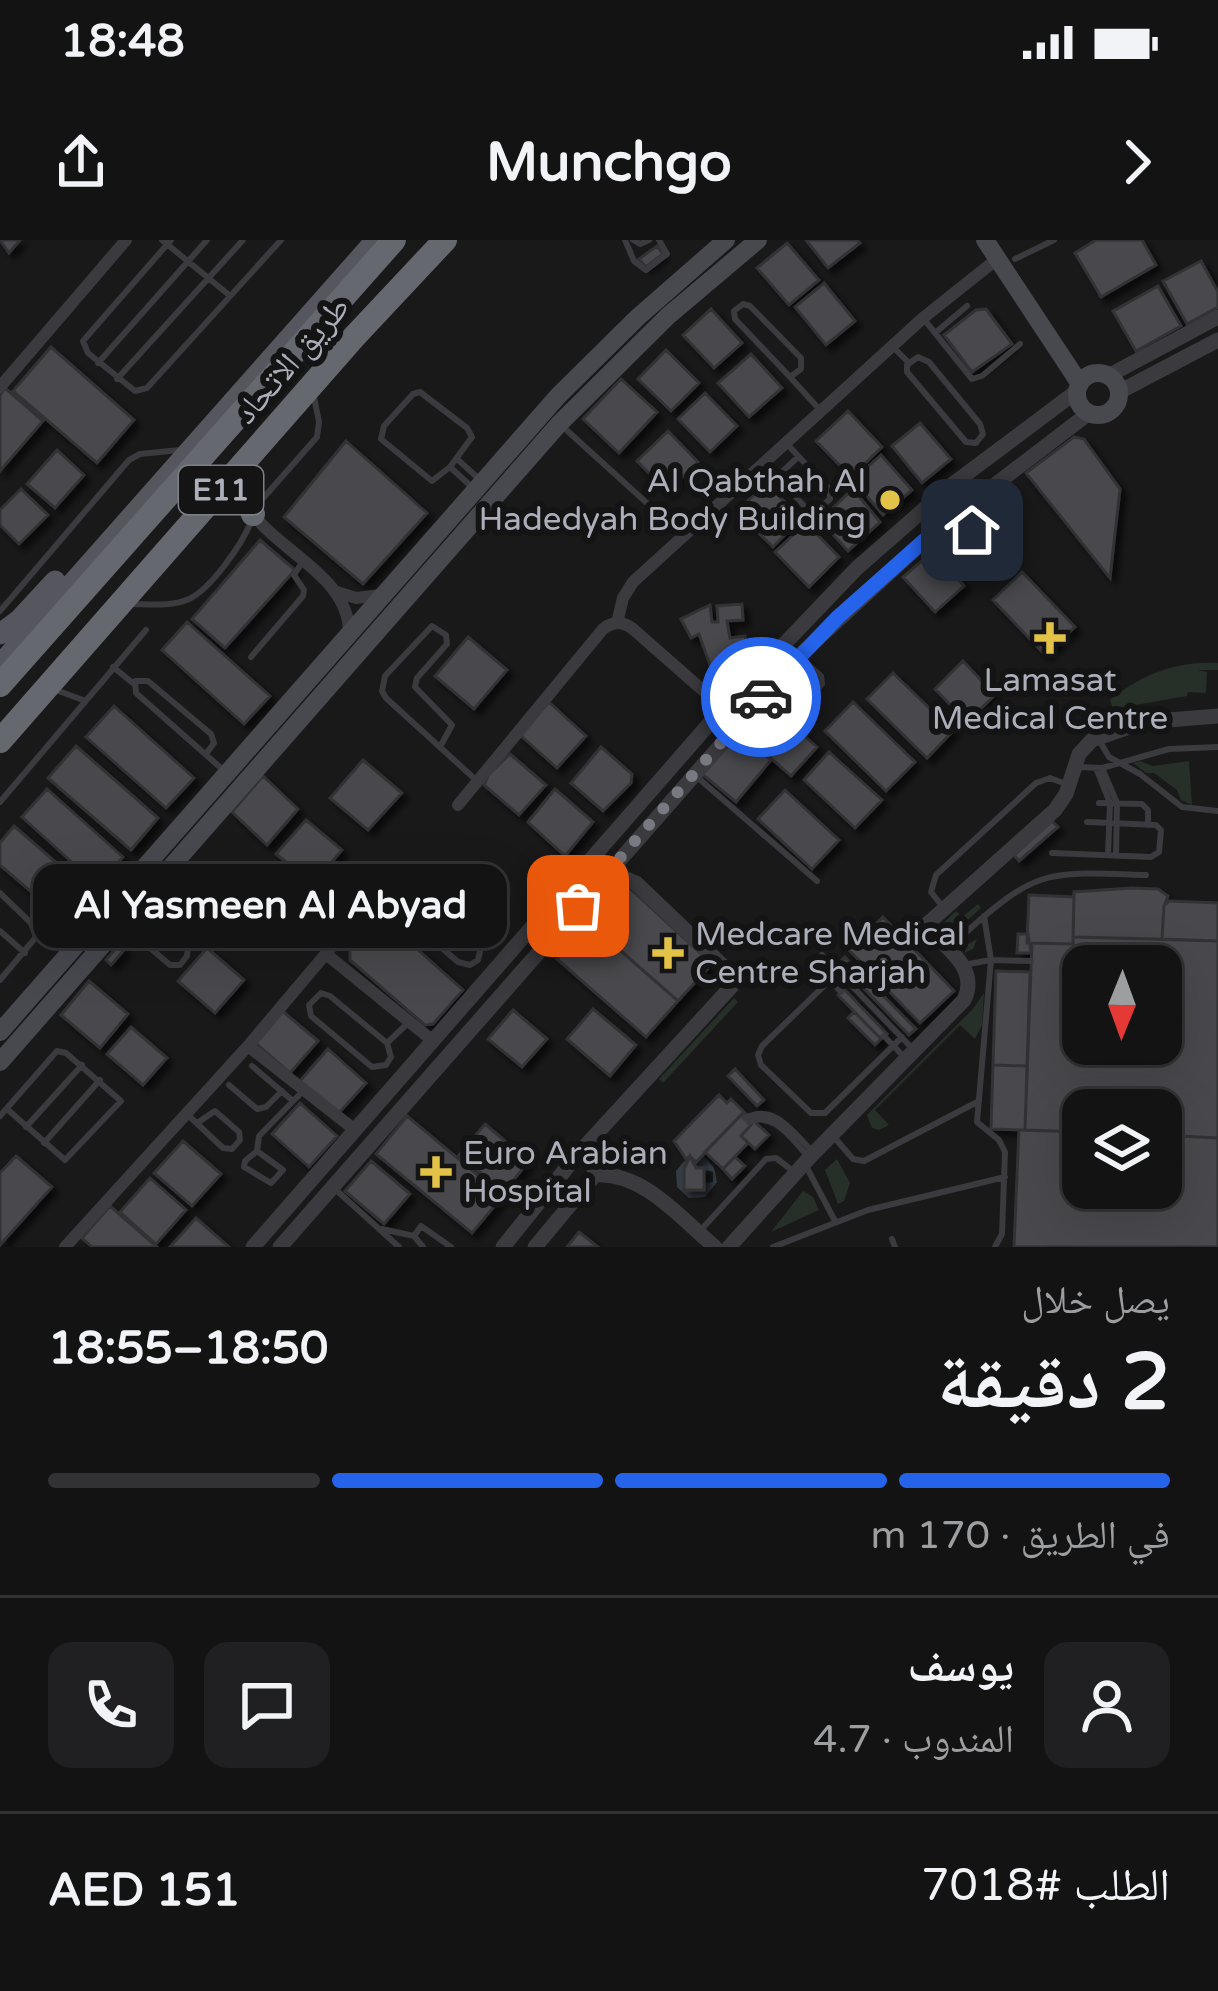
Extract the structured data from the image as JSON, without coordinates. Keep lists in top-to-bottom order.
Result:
{
  "streets": {
    "highway": ["طريق الاتحاد", "E11"]
  },
  "places": {
    "other": ["Al Qabthah Al Hadedyah Body Building", "Al Yasmeen Al Abyad"],
    "health": ["Lamasat Medical Centre", "Medcare Medical Centre Sharjah", "Euro Arabian Hospital"]
  },
  "north": "bottom",
  "page": {
    "status": "18:48",
    "header": "Munchgo",
    "bubble": "Al Yasmeen Al Abyad",
    "heading": ["2 دقيقة", "يصل خلال", "18:50–18:55"],
    "panel": [
      "يوسف",
      "المندوب · 4.7",
      "الطلب #7018",
      "AED 151"
    ],
    "bar": "في الطريق · 170 m"
  }
}
